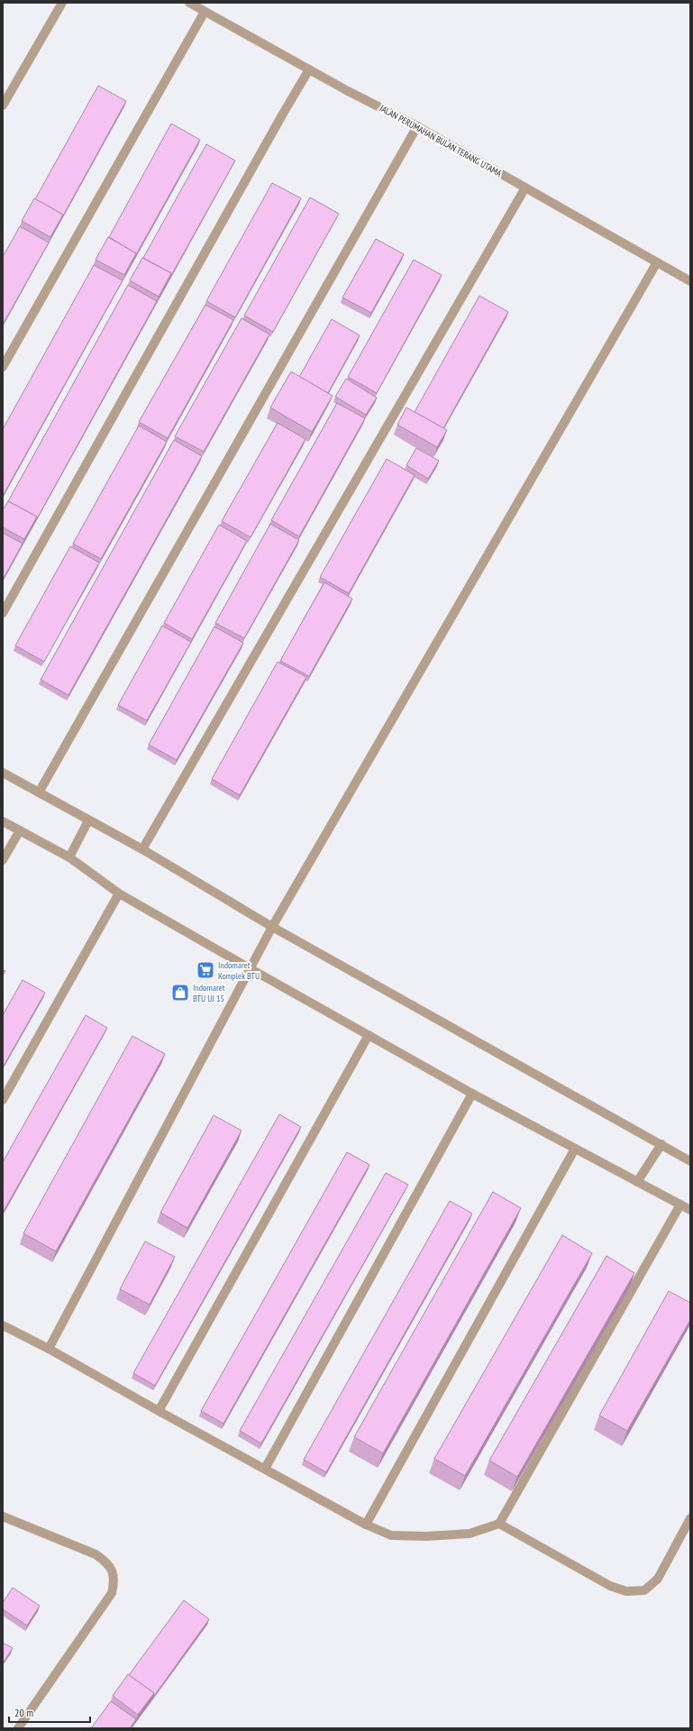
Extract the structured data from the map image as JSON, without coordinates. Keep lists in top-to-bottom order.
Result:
{
  "streets": {
    "street": ["JALAN PERUMAHAN BULAN TERANG UTAMA"]
  },
  "places": {
    "supermarket": ["Indomaret Komplek BTU"],
    "shop": ["Indomaret BTU UJ 15"]
  },
  "scale_bar": "20 m"
}
